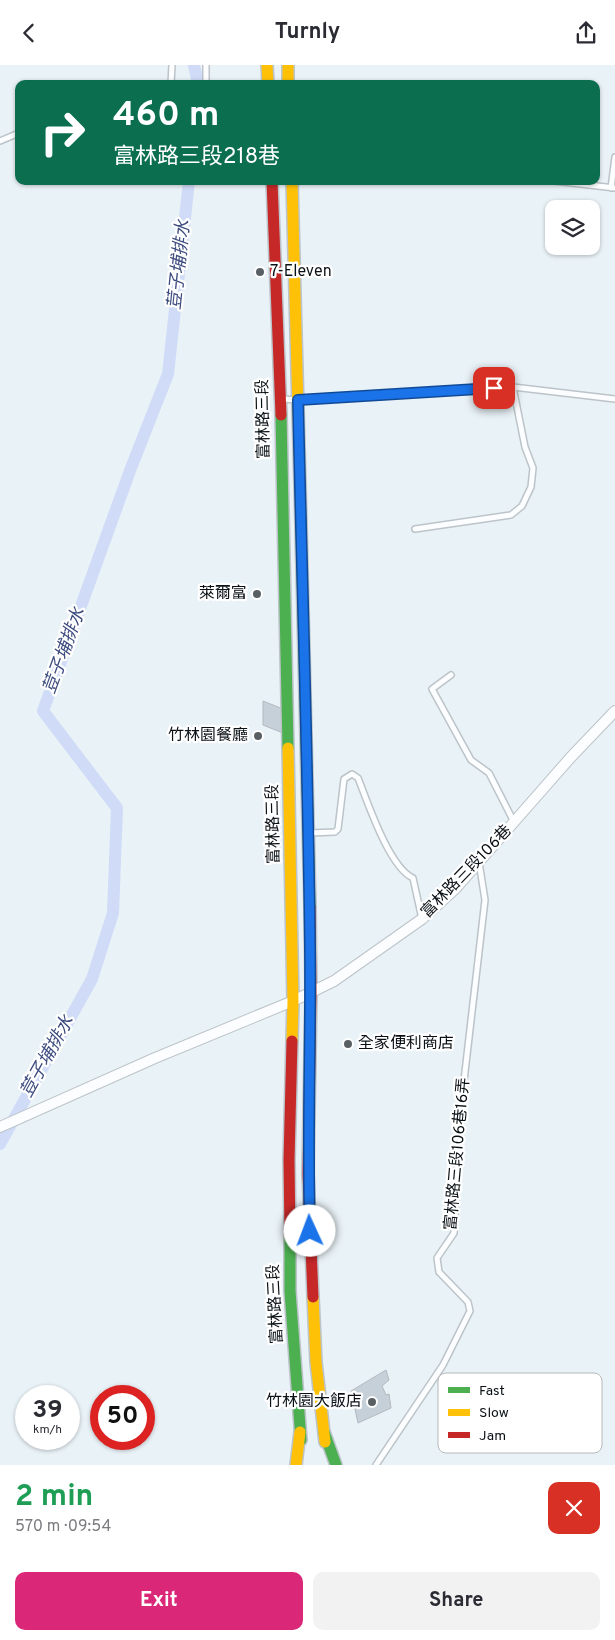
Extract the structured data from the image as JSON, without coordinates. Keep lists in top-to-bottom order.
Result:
{
  "streets": {
    "main road": ["富林路三段"],
    "street": ["富林路三段106巷"],
    "lane": ["富林路三段106巷16弄"]
  },
  "crossings": [
    ["富林路三段", "富林路三段106巷"],
    ["富林路三段106巷", "富林路三段106巷16弄"]
  ],
  "water": ["荳子埔排水"],
  "places": [
    "7-Eleven",
    "萊爾富",
    "竹林園餐廳",
    "全家便利商店",
    "竹林園大飯店"
  ],
  "legend": ["Fast", "Slow", "Jam"],
  "page": {
    "header": "Turnly",
    "turn": ["460 m", "富林路三段218巷"],
    "speed": "39 km/h",
    "limit": "50",
    "heading": ["2 min", "570 m · 09:54"],
    "buttons": ["Exit", "Share"]
  }
}
